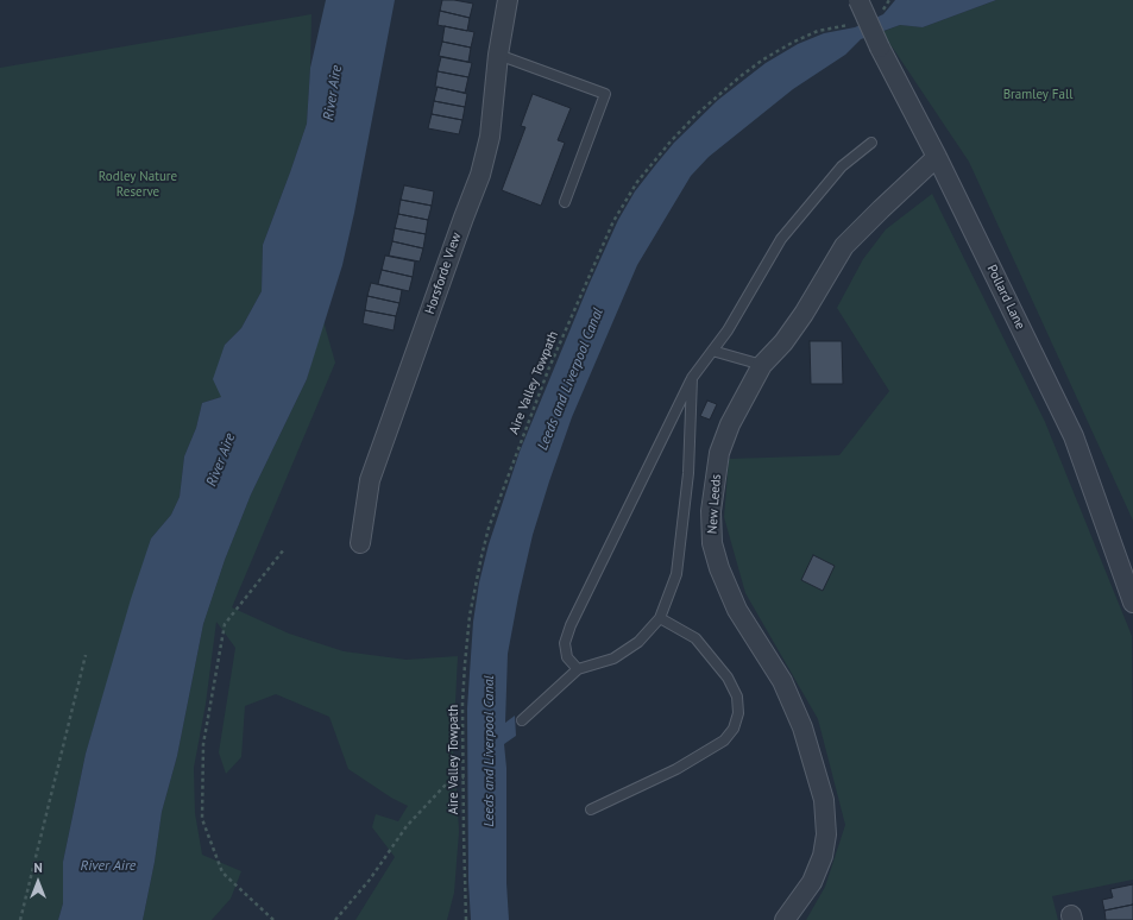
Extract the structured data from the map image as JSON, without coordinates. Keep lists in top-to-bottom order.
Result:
{
  "streets": {
    "street": ["Horsforde View", "Pollard Lane", "New Leeds"],
    "path": ["Aire Valley Towpath"]
  },
  "crossings": [
    ["Pollard Lane", "New Leeds"]
  ],
  "water": ["River Aire", "Leeds and Liverpool Canal"],
  "parks": ["Bramley Fall", "Rodley Nature Reserve"],
  "north": "top"
}
